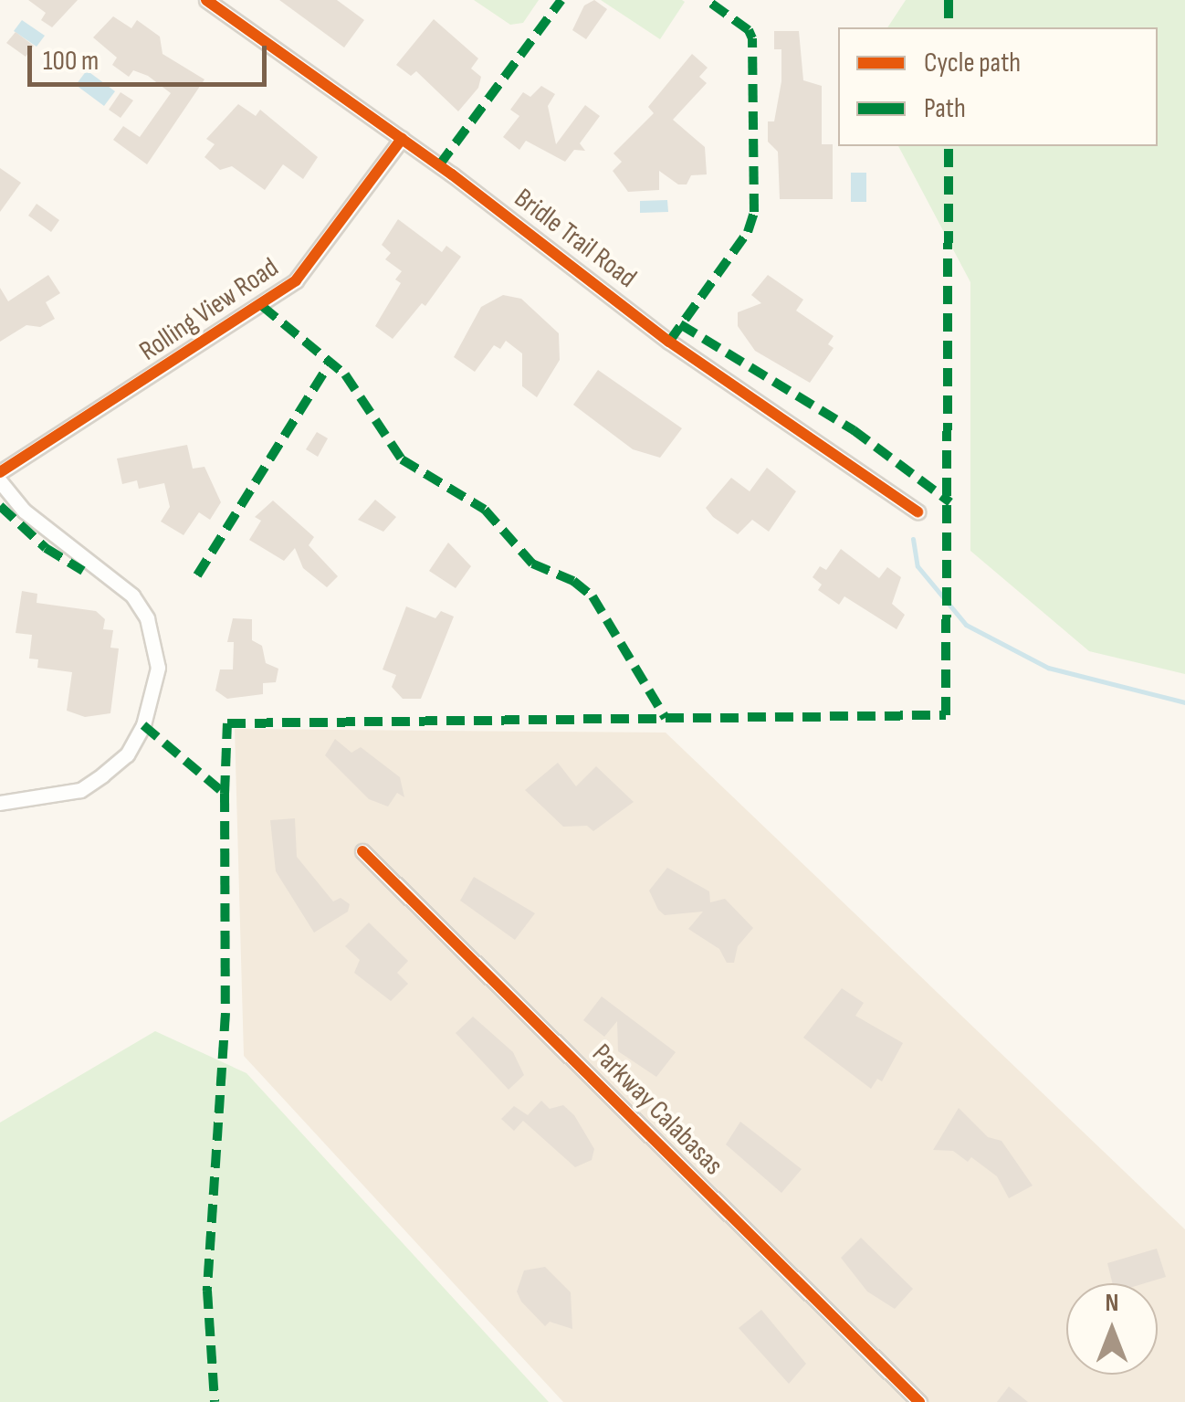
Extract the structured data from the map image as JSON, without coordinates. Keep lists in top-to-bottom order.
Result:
{
  "streets": {
    "street": ["Bridle Trail Road", "Rolling View Road", "Parkway Calabasas"]
  },
  "crossings": [
    ["Bridle Trail Road", "Rolling View Road"]
  ],
  "legend": ["Cycle path", "Path"],
  "scale_bar": "100 m",
  "north": "top"
}
